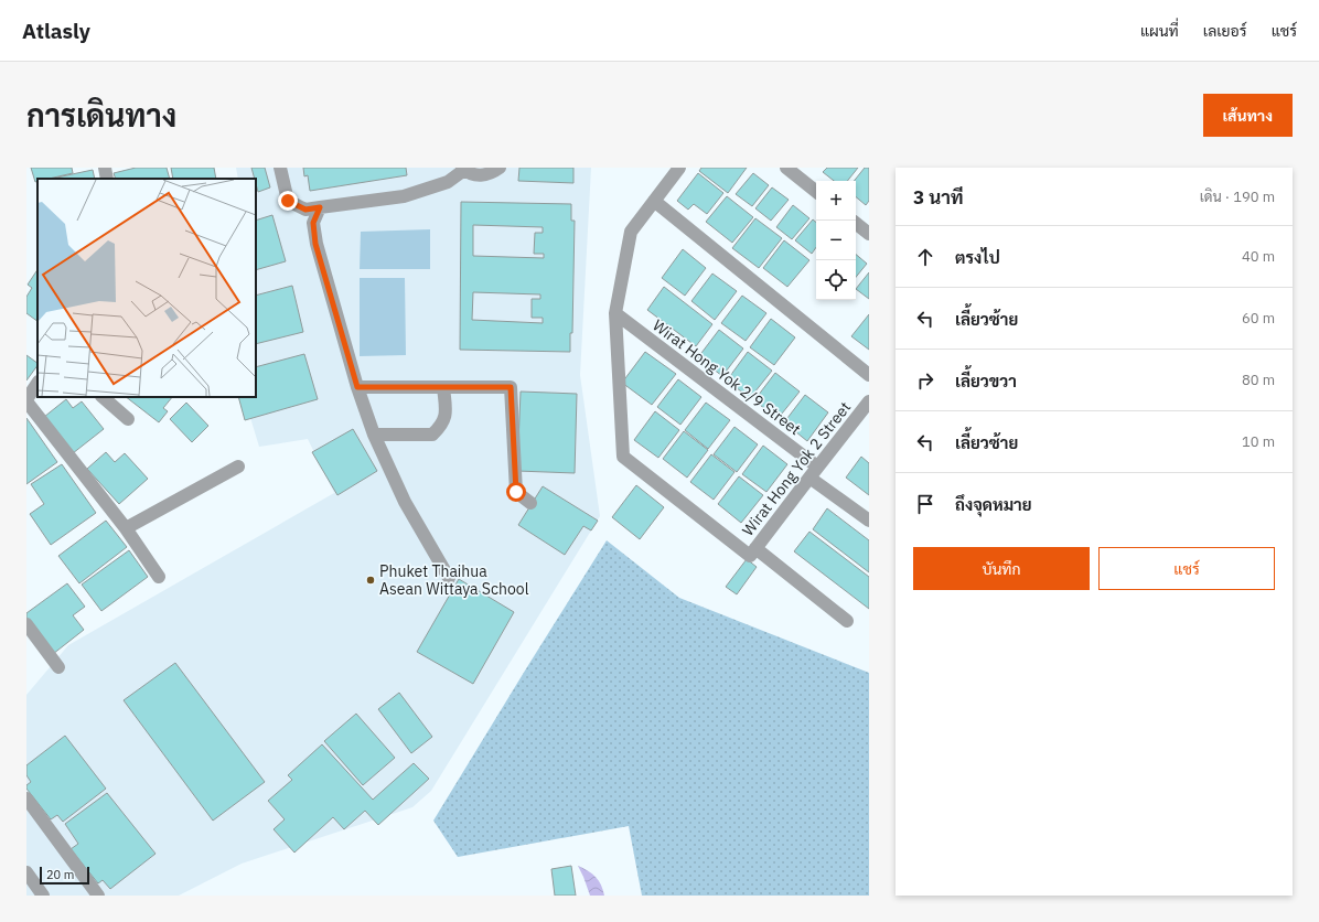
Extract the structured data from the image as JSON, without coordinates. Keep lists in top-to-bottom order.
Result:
{
  "streets": {
    "street": ["Wirat Hong Yok 2/9 Street", "Wirat Hong Yok 2 Street"]
  },
  "crossings": [
    ["Wirat Hong Yok 2/9 Street", "Wirat Hong Yok 2 Street"]
  ],
  "places": ["Phuket Thaihua Asean Wittaya School"],
  "scale_bar": "20 m",
  "page": {
    "header": "Atlasly",
    "nav": ["แผนที่", "เลเยอร์", "แชร์"],
    "title": "การเดินทาง",
    "buttons": [
      "เส้นทาง",
      ["บันทึก", "แชร์"]
    ],
    "heading": ["3 นาที", "เดิน · 190 m"],
    "map_buttons": ["+", "−"],
    "list": [
      ["ตรงไป", "40 m"],
      ["เลี้ยวซ้าย", "60 m"],
      ["เลี้ยวขวา", "80 m"],
      ["เลี้ยวซ้าย", "10 m"],
      "ถึงจุดหมาย"
    ],
    "scale": "20 m"
  }
}
